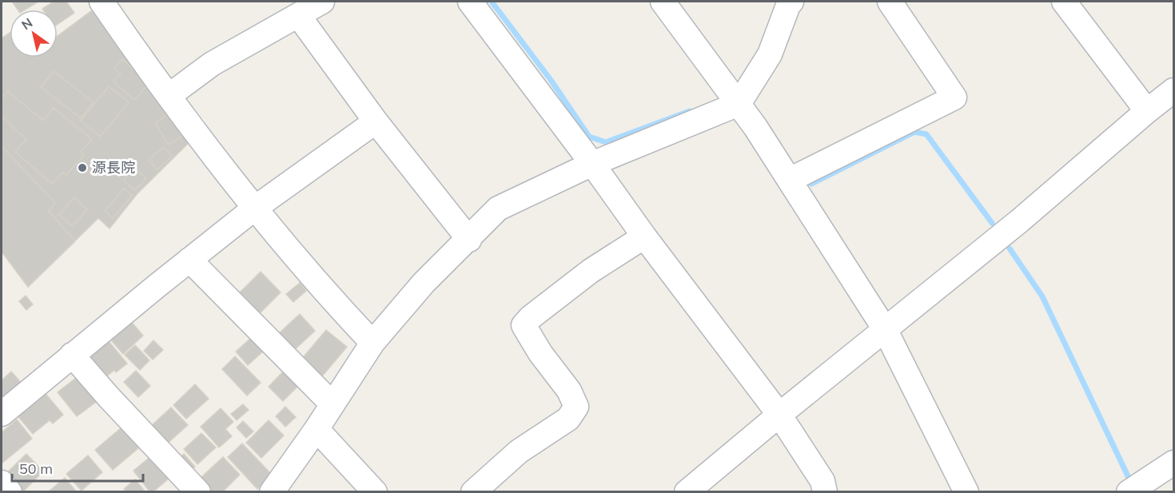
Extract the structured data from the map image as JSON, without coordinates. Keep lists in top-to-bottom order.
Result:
{
  "places": ["源長院"],
  "scale_bar": "50 m",
  "north": "top left"
}
